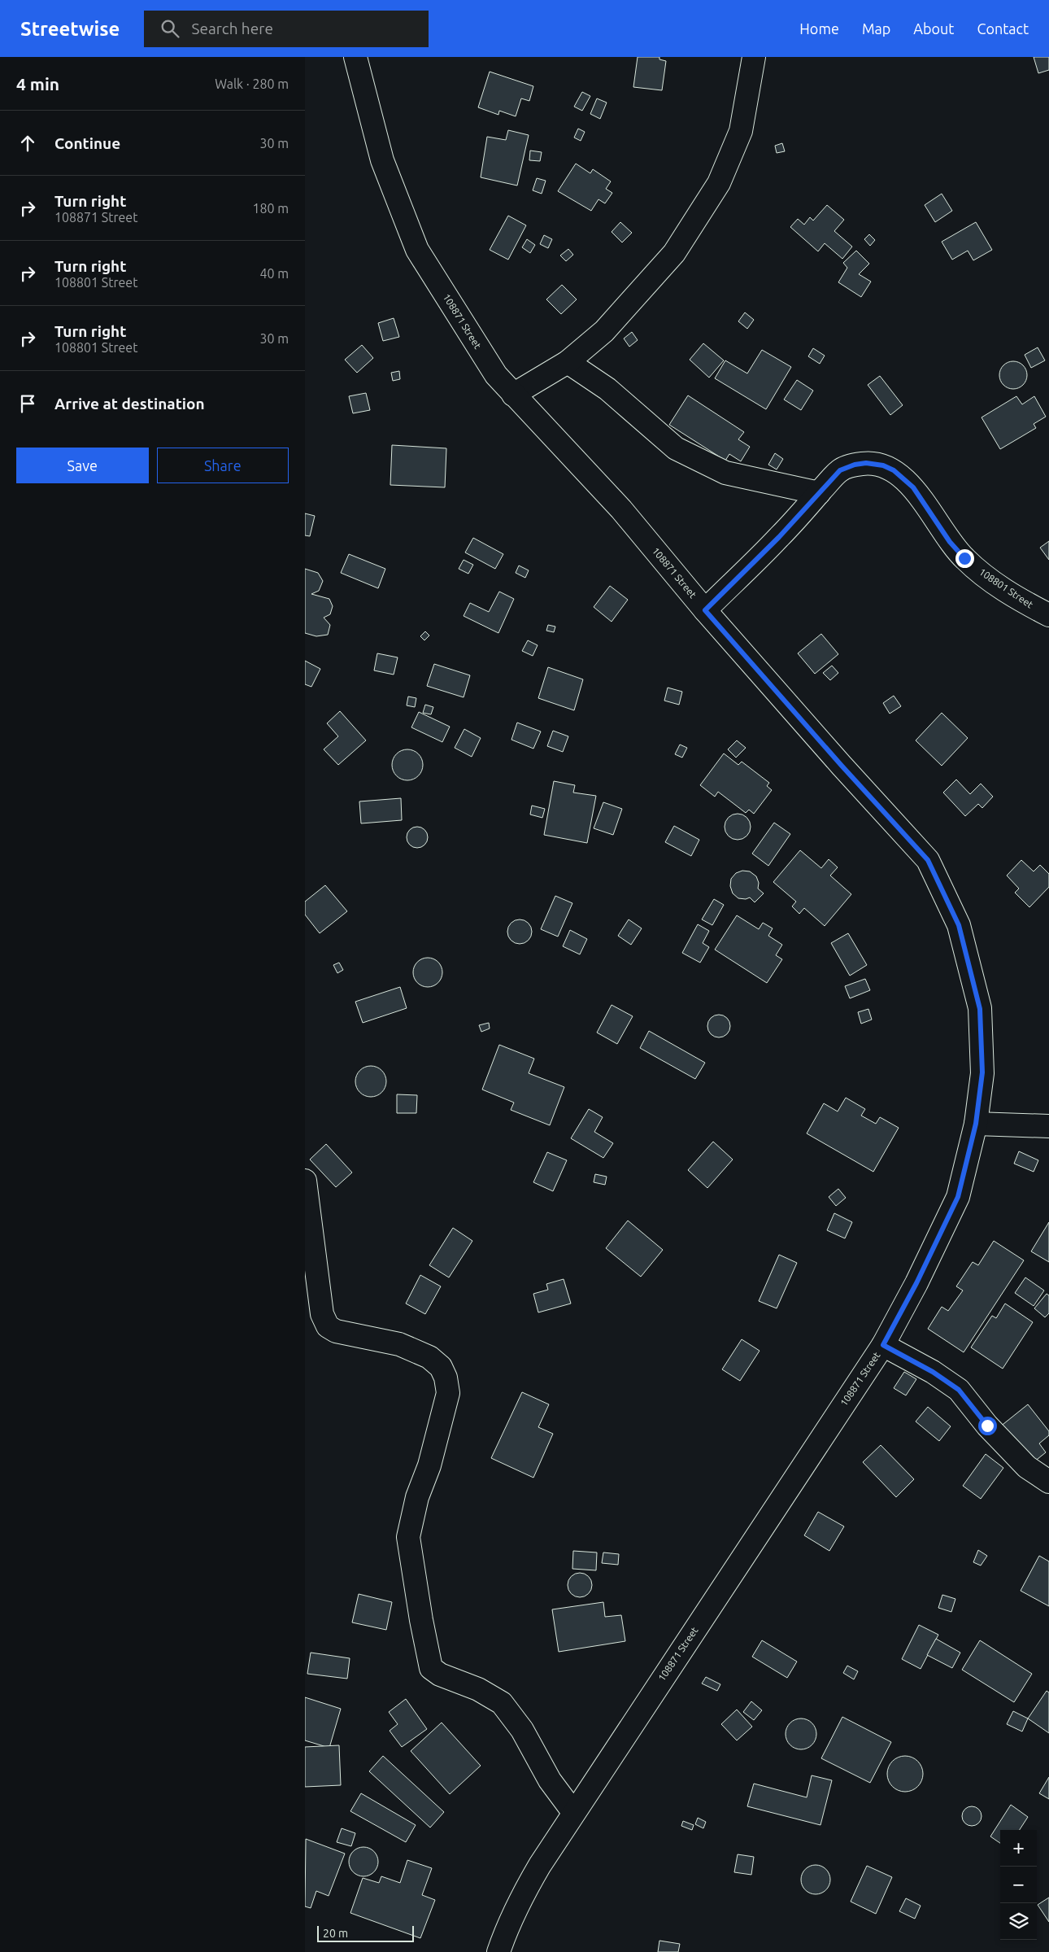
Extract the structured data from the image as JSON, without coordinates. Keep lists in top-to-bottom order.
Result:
{
  "streets": {
    "street": ["108871 Street", "108801 Street"]
  },
  "crossings": [
    ["108871 Street", "108801 Street"]
  ],
  "scale_bar": "20 m",
  "page": {
    "header": "Streetwise",
    "search": "Search here",
    "nav": [
      "Home",
      "Map",
      "About",
      "Contact"
    ],
    "heading": ["4 min", "Walk · 280 m"],
    "list": [
      ["Continue", "30 m"],
      ["Turn right", "108871 Street", "180 m"],
      ["Turn right", "108801 Street", "40 m"],
      ["Turn right", "108801 Street", "30 m"],
      "Arrive at destination"
    ],
    "buttons": ["Save", "Share"],
    "map_buttons": ["+", "−"],
    "scale": "20 m"
  }
}
